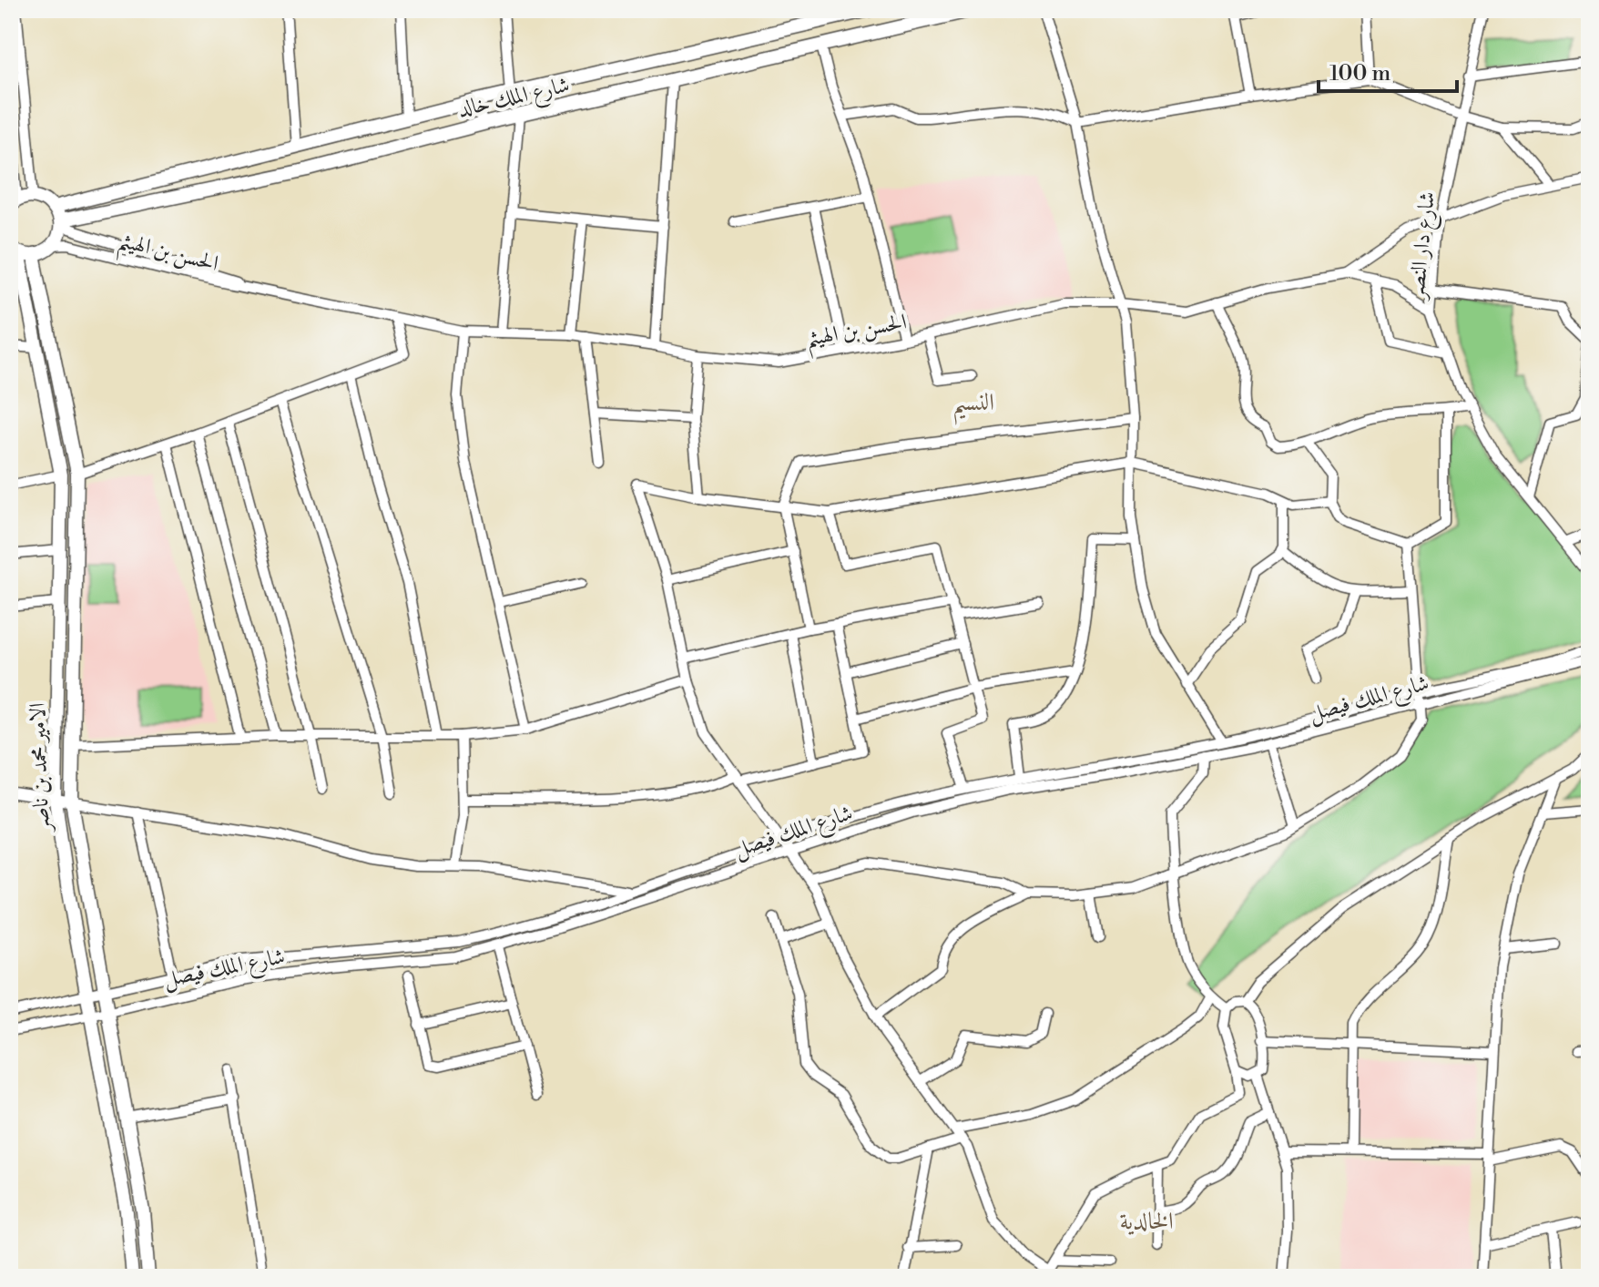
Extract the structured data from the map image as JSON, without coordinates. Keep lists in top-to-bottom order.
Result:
{
  "streets": {
    "main road": ["شارع الملك خالد", "الامير محمد بن ناصر"],
    "street": ["شارع دار النصر", "الحسن بن الهيثم", "شارع الملك فيصل"]
  },
  "crossings": [
    ["شارع الملك خالد", "الحسن بن الهيثم"],
    ["شارع دار النصر", "الحسن بن الهيثم"],
    ["شارع الملك فيصل", "الامير محمد بن ناصر"]
  ],
  "districts": ["النسيم", "الخالدية"],
  "scale_bar": "100 m"
}
